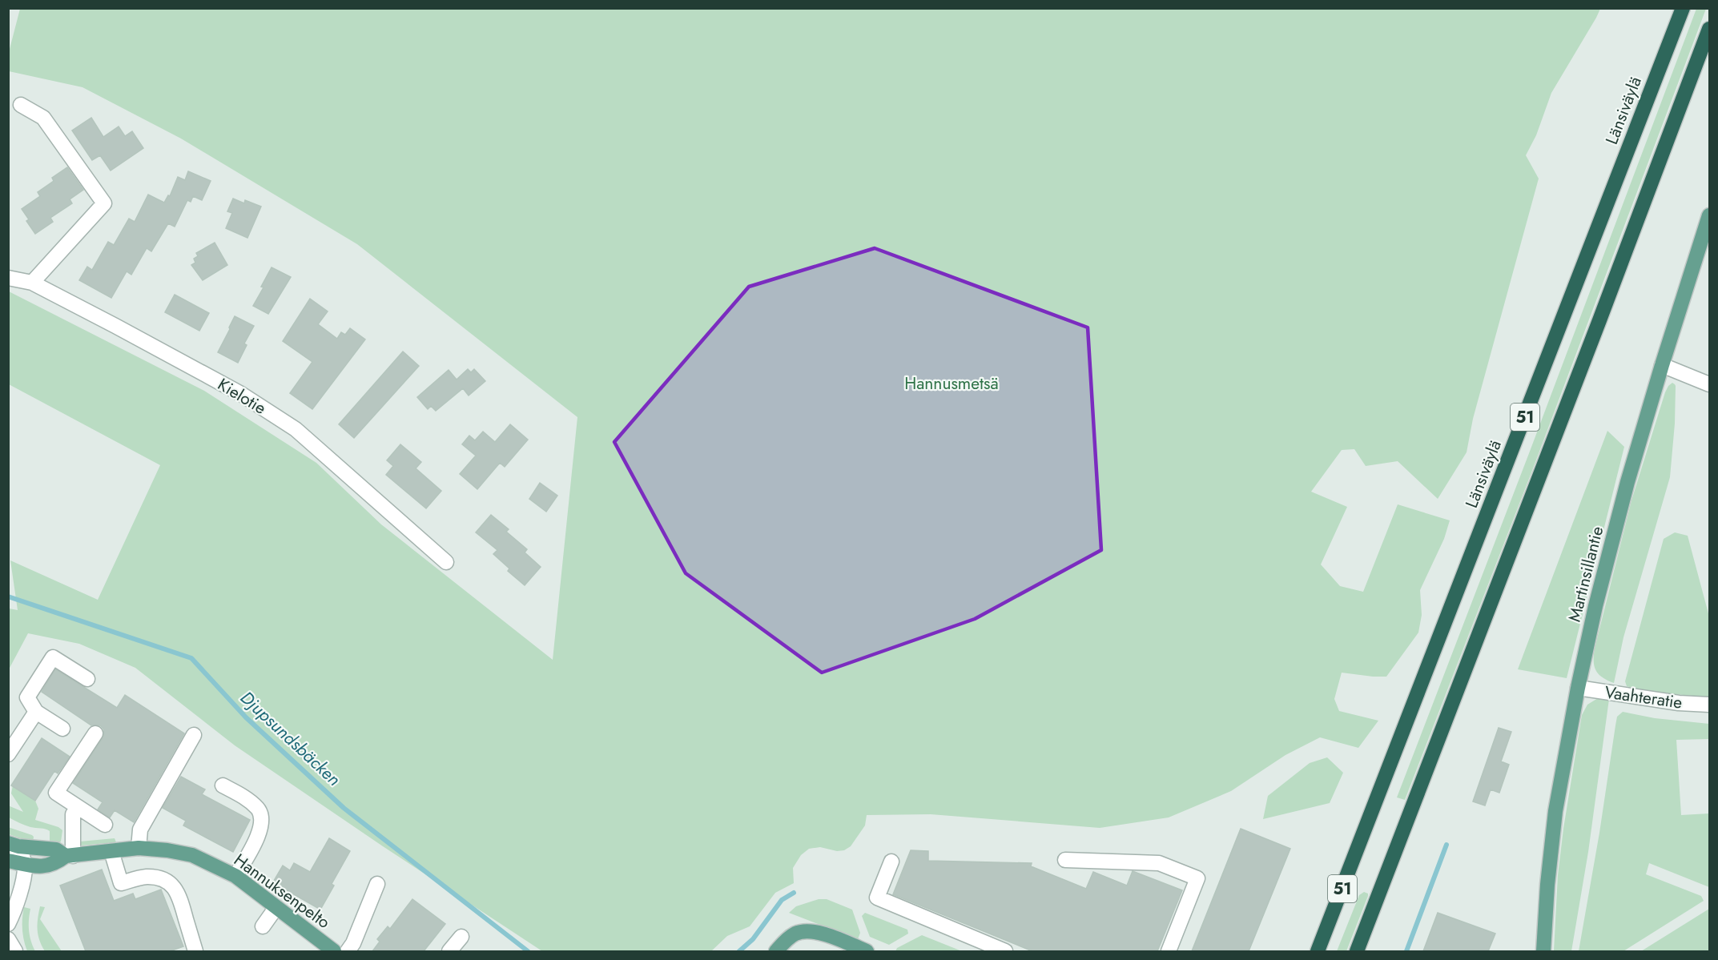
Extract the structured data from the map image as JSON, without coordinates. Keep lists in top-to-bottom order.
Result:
{
  "streets": {
    "highway": ["Länsiväylä", "51"],
    "main road": ["Martinsillantie", "Hannuksenpelto"],
    "street": ["Kielotie", "Vaahteratie"]
  },
  "crossings": [
    ["Martinsillantie", "Vaahteratie"]
  ],
  "water": ["Djupsundsbäcken"],
  "parks": ["Hannusmetsä"]
}
